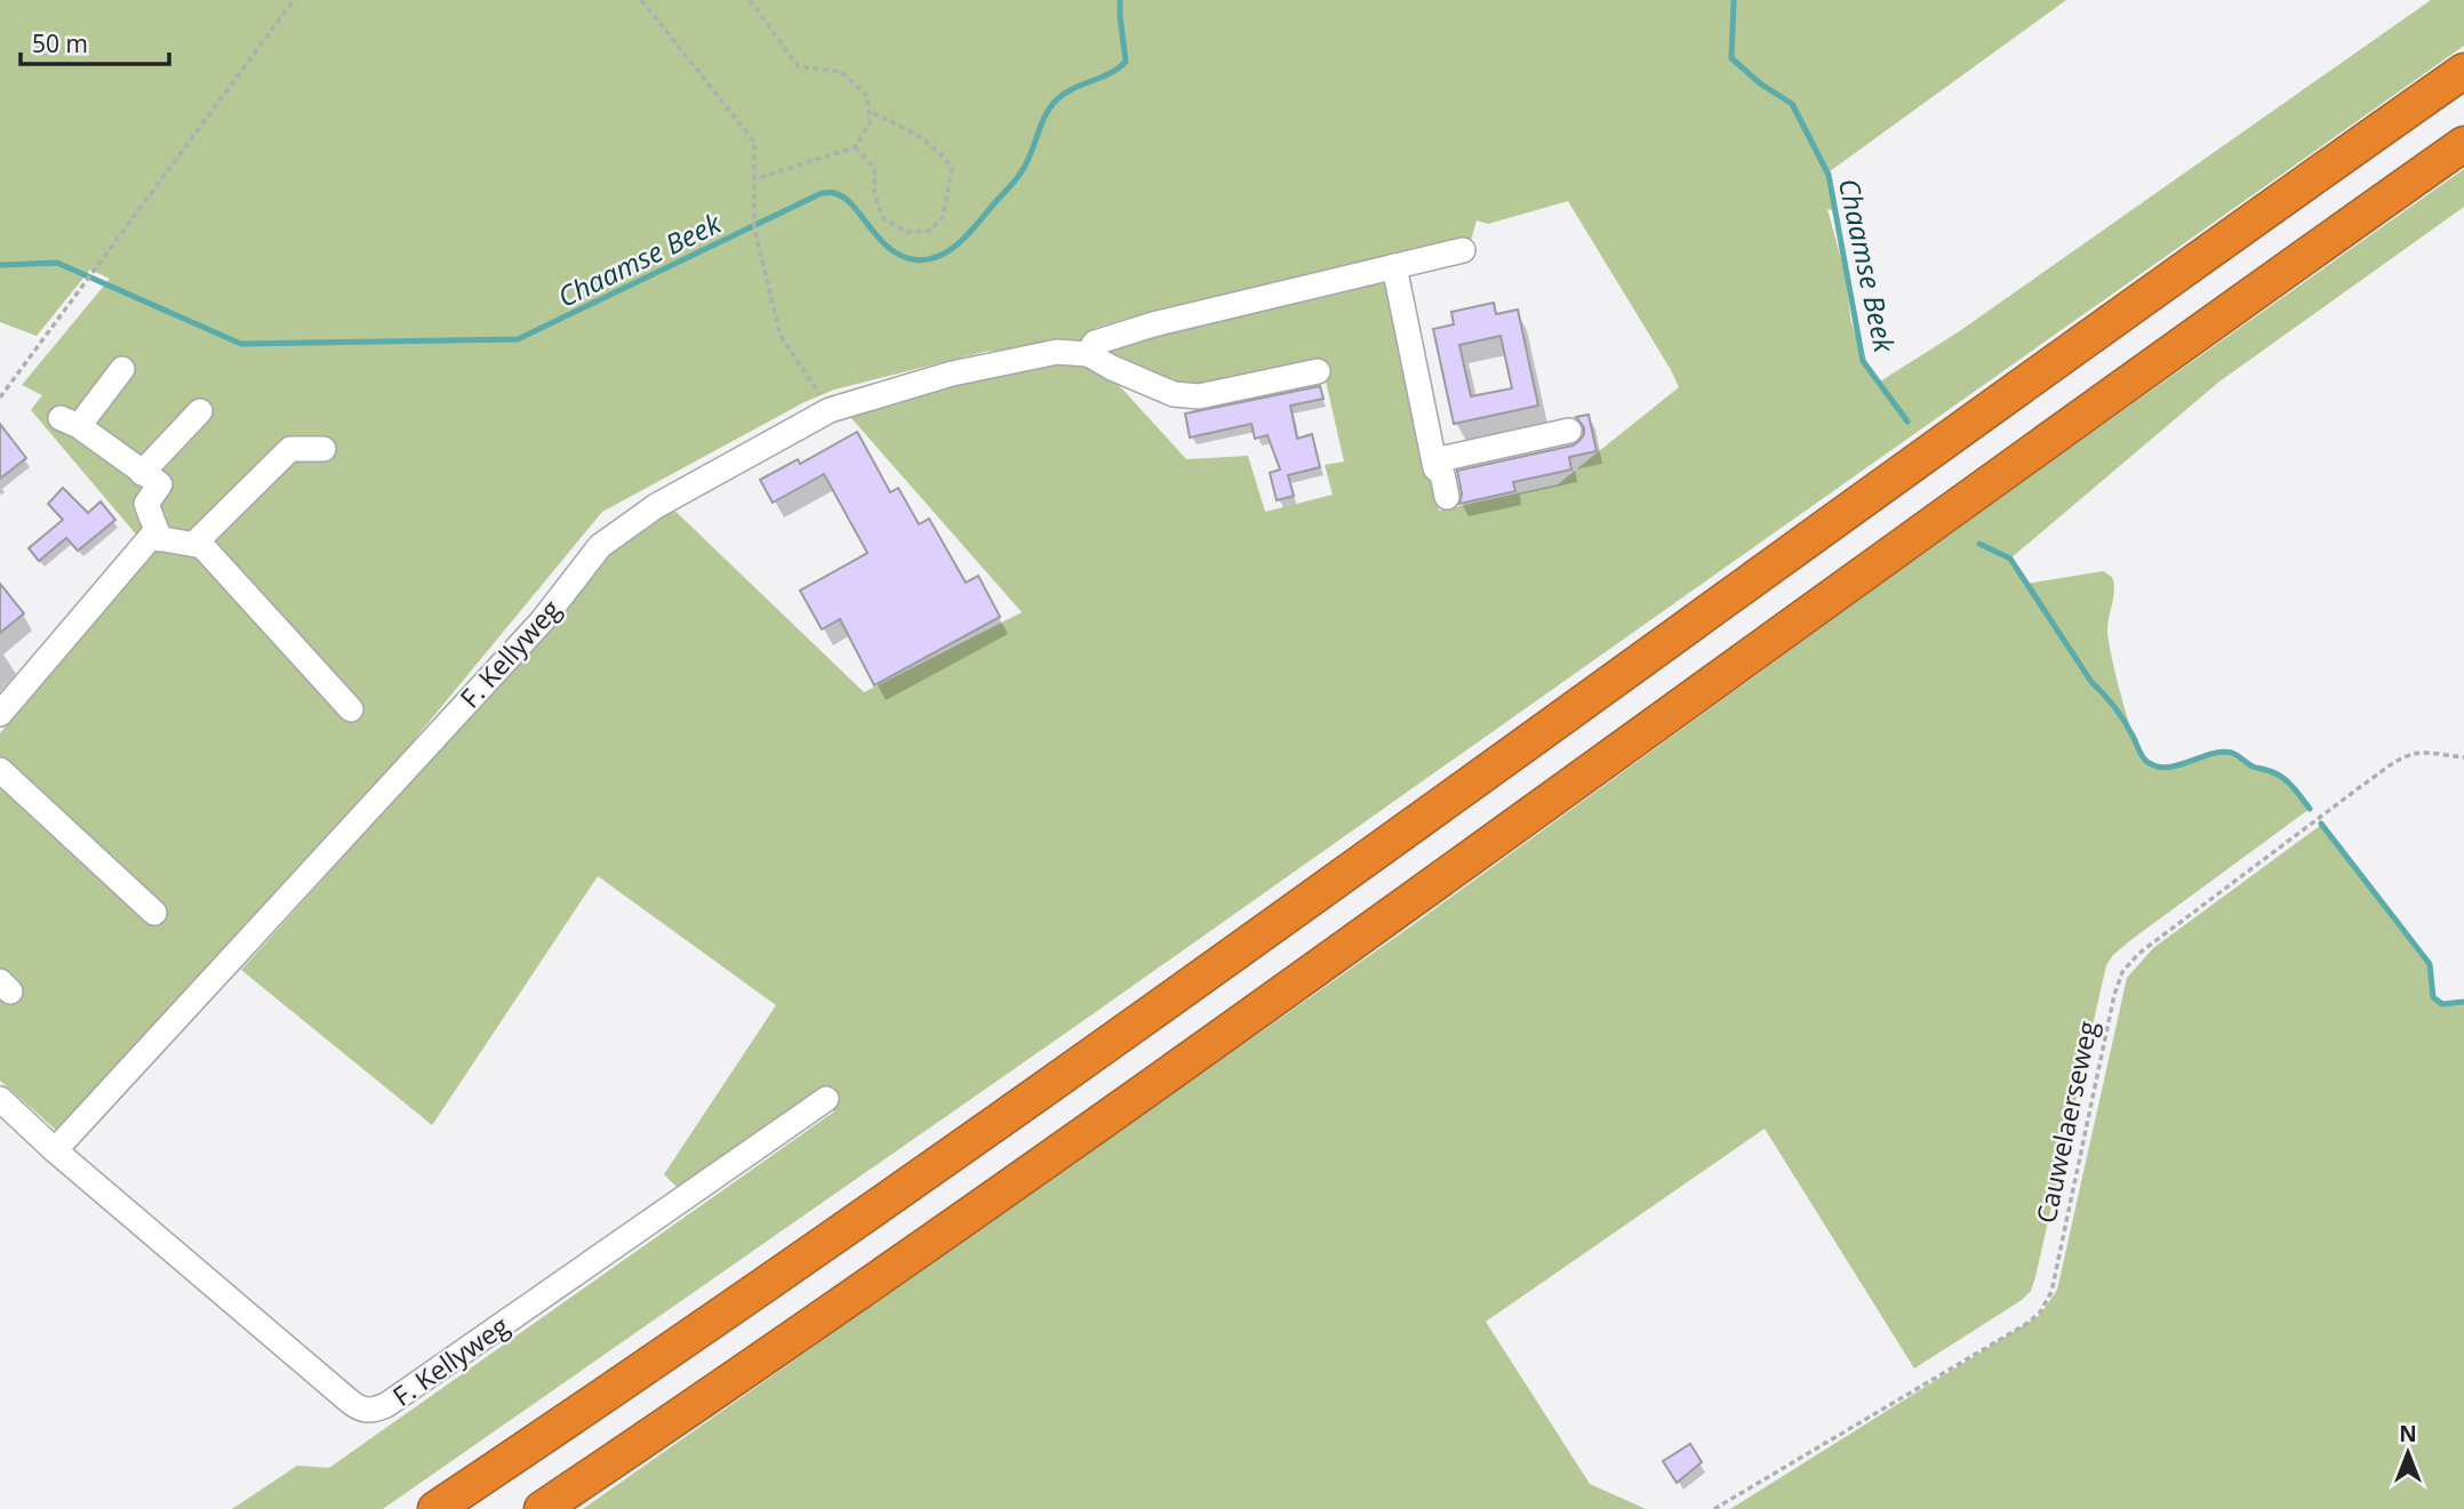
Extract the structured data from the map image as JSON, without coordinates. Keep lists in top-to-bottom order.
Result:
{
  "streets": {
    "street": ["F. Kellyweg"],
    "path": ["Cauwelaerseweg"]
  },
  "water": ["Chaamse Beek"],
  "scale_bar": "50 m",
  "north": "top"
}
